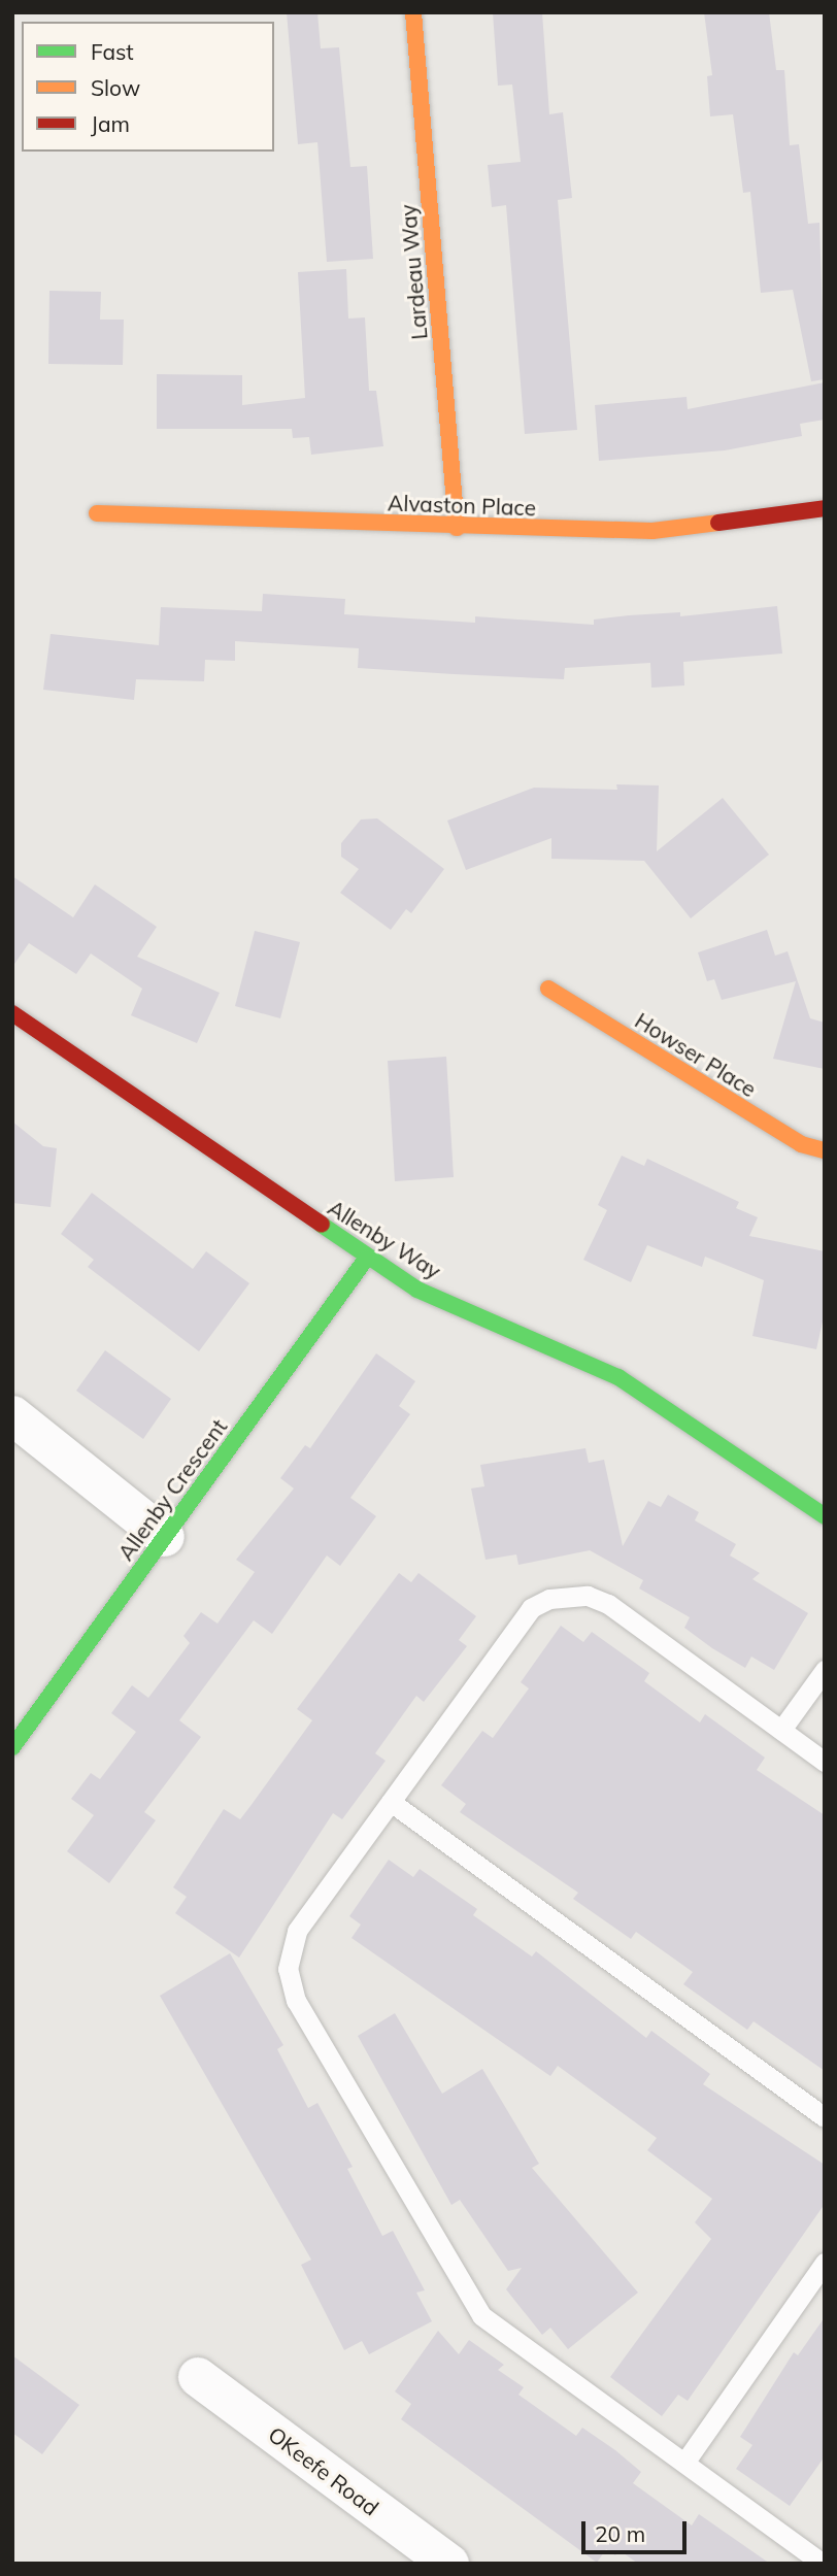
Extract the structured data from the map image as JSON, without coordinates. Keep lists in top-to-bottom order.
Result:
{
  "streets": {
    "street": [
      "Lardeau Way",
      "Alvaston Place",
      "Howser Place",
      "Allenby Way",
      "Allenby Crescent",
      "OKeefe Road"
    ]
  },
  "crossings": [
    ["Lardeau Way", "Alvaston Place"],
    ["Allenby Way", "Allenby Crescent"]
  ],
  "legend": ["Fast", "Slow", "Jam"],
  "scale_bar": "20 m"
}
